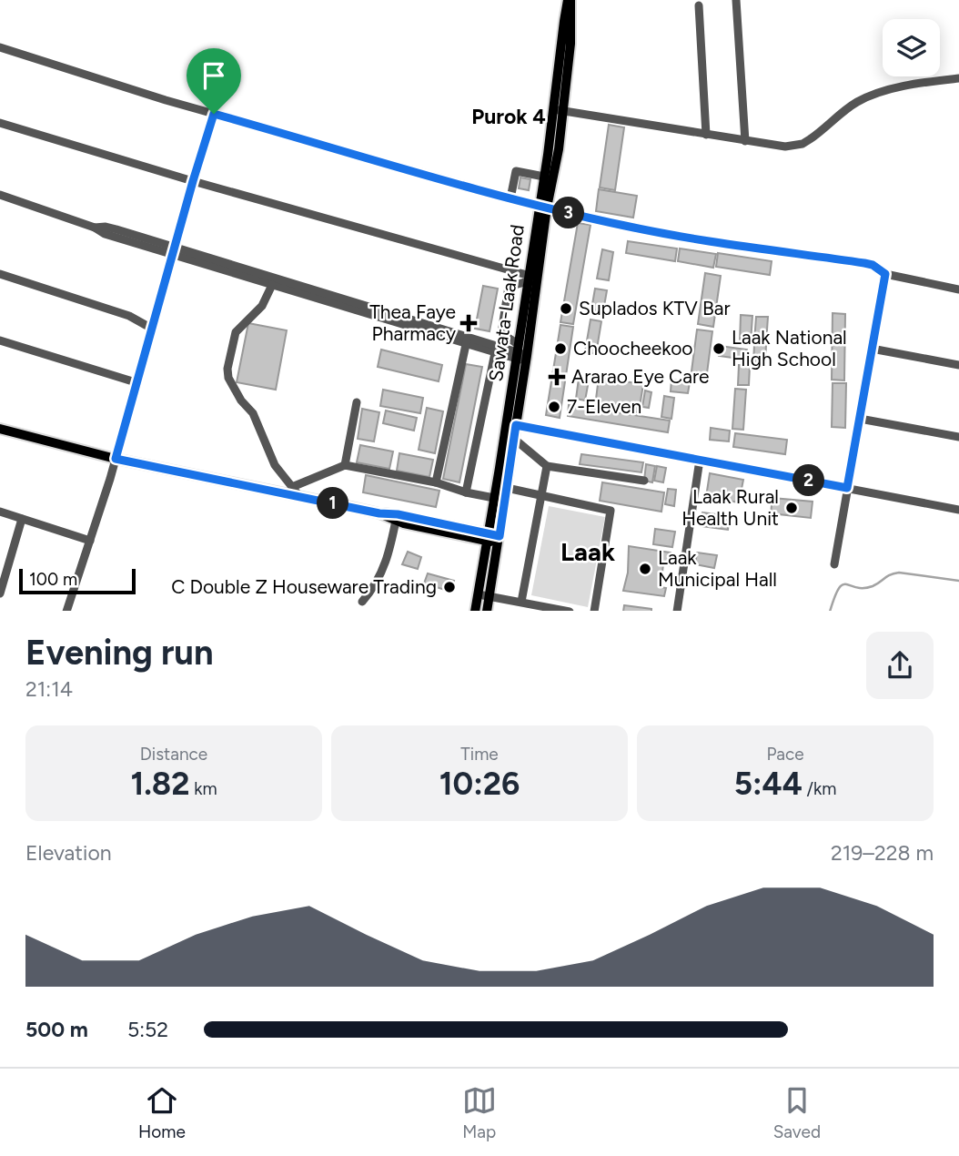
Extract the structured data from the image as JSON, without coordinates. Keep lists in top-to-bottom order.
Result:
{
  "streets": {
    "main road": ["Sawata-Laak Road"]
  },
  "districts": ["Purok 4", "Laak"],
  "places": {
    "other": [
      "Suplados KTV Bar",
      "Choocheekoo",
      "Laak National High School",
      "7-Eleven",
      "Laak Rural Health Unit",
      "Laak Municipal Hall",
      "C Double Z Houseware Trading"
    ],
    "health": ["Thea Faye Pharmacy", "Ararao Eye Care"]
  },
  "scale_bar": "100 m",
  "page": {
    "pins": ["3", "2", "1"],
    "scale": "100 m",
    "heading": ["Evening run", "21:14"],
    "stats": [
      ["Distance", "1.82 km"],
      ["Time", "10:26"],
      ["Pace", "5:44 /km"]
    ],
    "chart": ["Elevation", "219–228 m"],
    "list": [
      {
        "name": "500 m",
        "note": "5:52"
      }
    ],
    "tabs": ["Home", "Map", "Saved"]
  }
}
